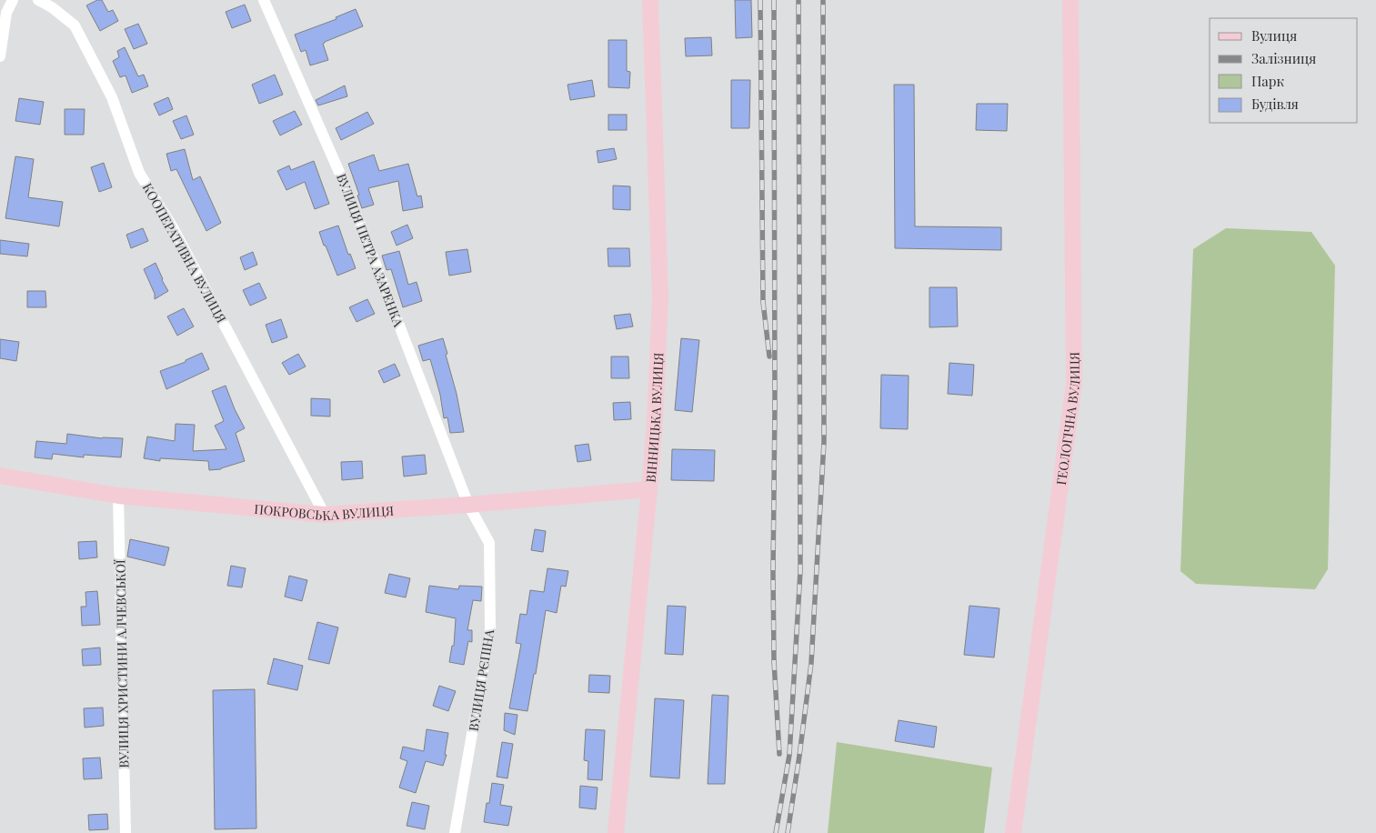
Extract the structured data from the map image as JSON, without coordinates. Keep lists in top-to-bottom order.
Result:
{
  "streets": {
    "street": [
      "ВУЛИЦЯ ПЕТРА АЗАРЕНКА",
      "КООПЕРАТИВНА ВУЛИЦЯ",
      "ВІННИЦЬКА ВУЛИЦЯ",
      "ГЕОЛОГІЧНА ВУЛИЦЯ",
      "ПОКРОВСЬКА ВУЛИЦЯ",
      "ВУЛИЦЯ ХРИСТИНИ АЛЧЕВСЬКОЇ",
      "ВУЛИЦЯ РЄПІНА"
    ]
  },
  "crossings": [
    ["ВУЛИЦЯ ПЕТРА АЗАРЕНКА", "ПОКРОВСЬКА ВУЛИЦЯ"],
    ["ВУЛИЦЯ ПЕТРА АЗАРЕНКА", "ВУЛИЦЯ РЄПІНА"],
    ["КООПЕРАТИВНА ВУЛИЦЯ", "ПОКРОВСЬКА ВУЛИЦЯ"],
    ["ВІННИЦЬКА ВУЛИЦЯ", "ПОКРОВСЬКА ВУЛИЦЯ"],
    ["ПОКРОВСЬКА ВУЛИЦЯ", "ВУЛИЦЯ ХРИСТИНИ АЛЧЕВСЬКОЇ"],
    ["ПОКРОВСЬКА ВУЛИЦЯ", "ВУЛИЦЯ РЄПІНА"]
  ],
  "legend": [
    "Вулиця",
    "Залізниця",
    "Парк",
    "Будівля"
  ]
}
